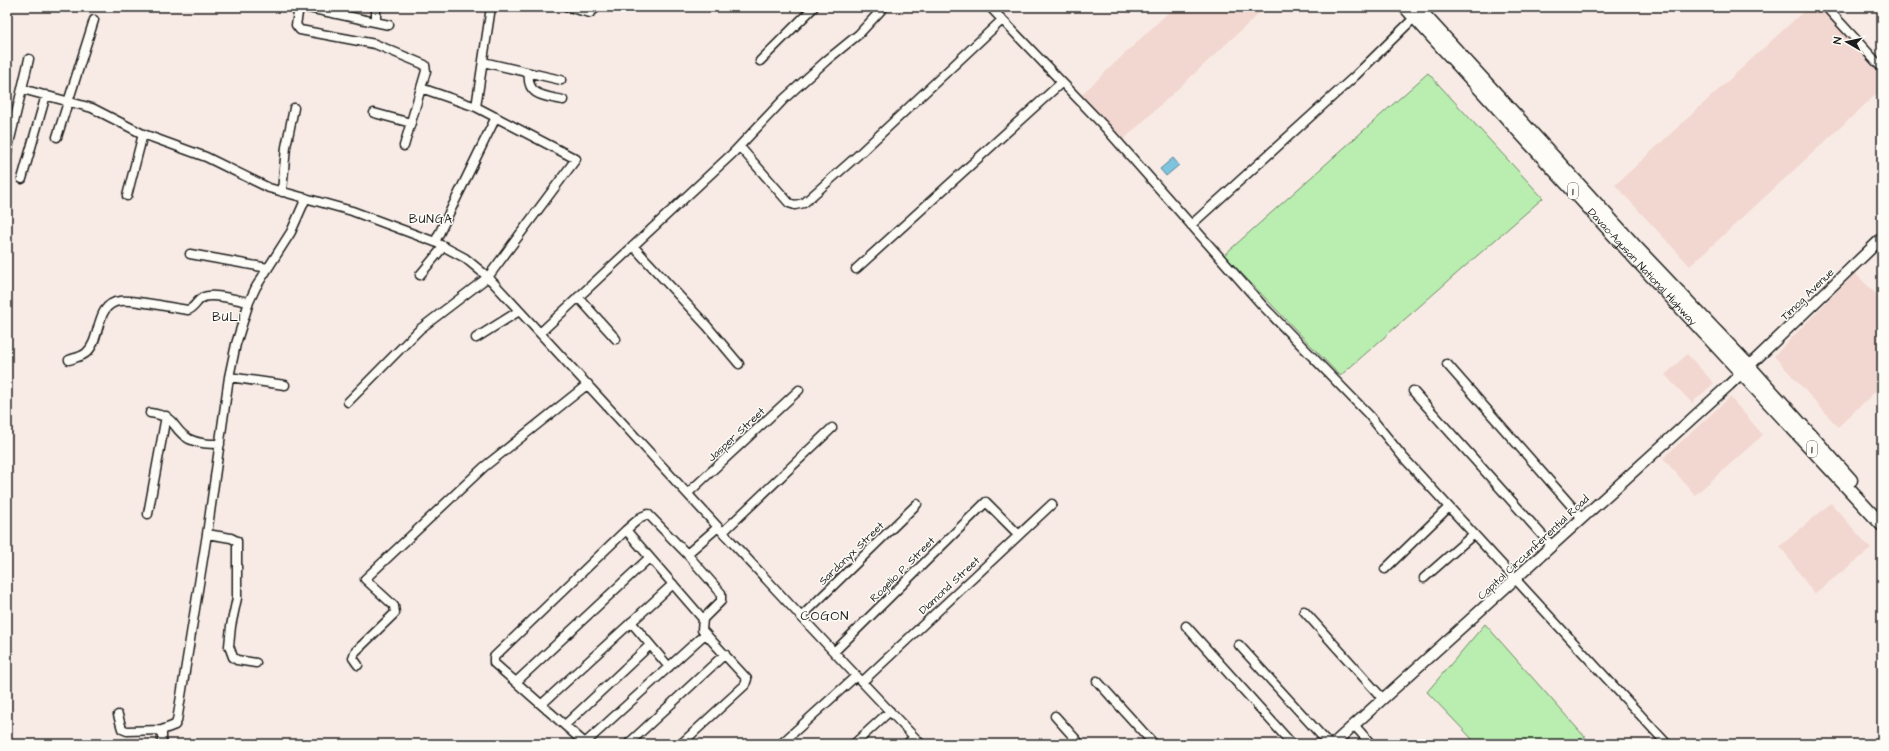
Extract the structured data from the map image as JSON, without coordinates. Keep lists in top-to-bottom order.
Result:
{
  "streets": {
    "highway": ["1", "Davao-Agusan National Highway"],
    "main road": ["Timog Avenue", "Capitol Circumferential Road"],
    "street": [
      "Jasper Street",
      "Sardonyx Street",
      "Rogelio P. Street",
      "Diamond Street"
    ]
  },
  "crossings": [
    ["Davao-Agusan National Highway", "Timog Avenue"],
    ["Davao-Agusan National Highway", "Capitol Circumferential Road"],
    ["Timog Avenue", "Capitol Circumferential Road"],
    ["Rogelio P. Street", "Diamond Street"]
  ],
  "districts": ["BUNGA", "BULI", "COGON"],
  "north": "left"
}
